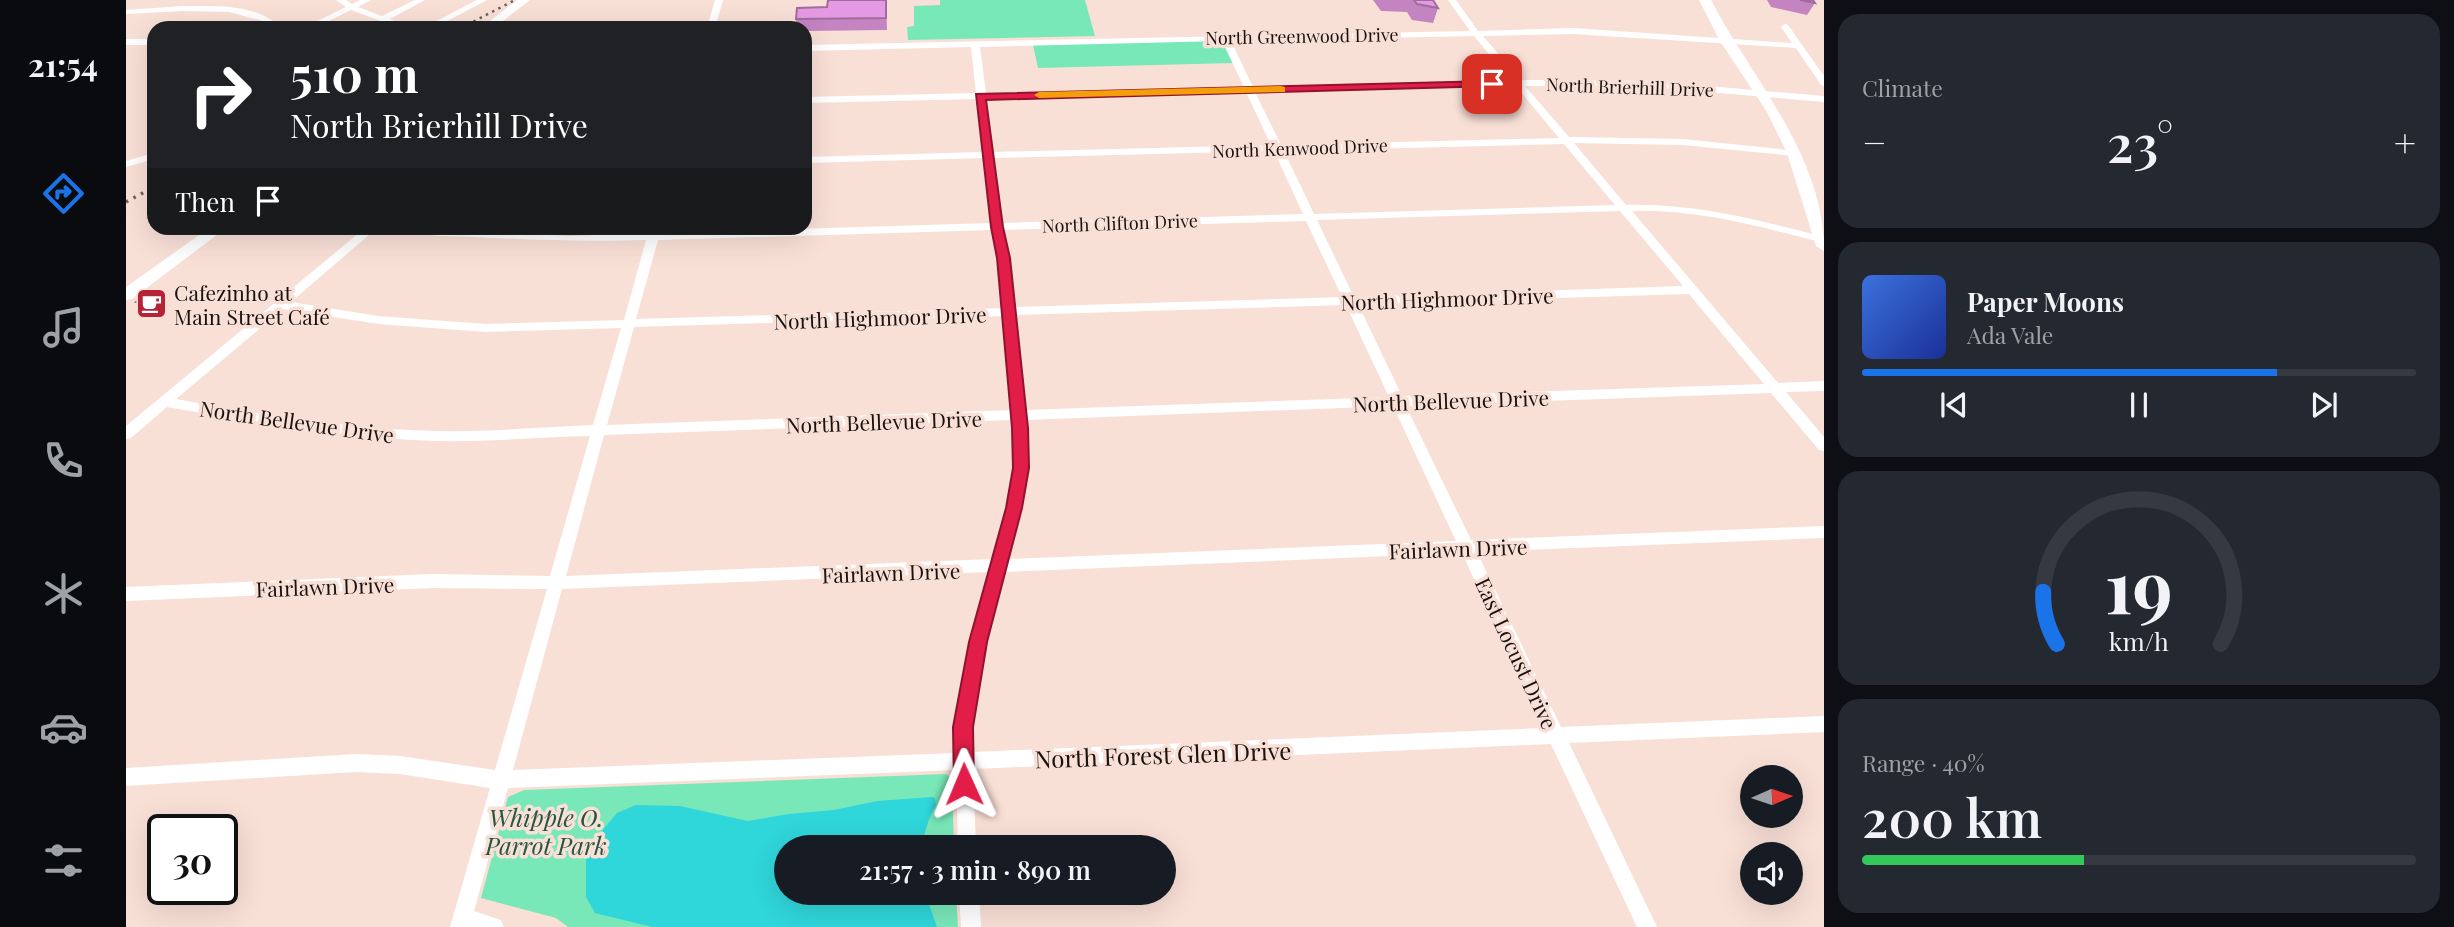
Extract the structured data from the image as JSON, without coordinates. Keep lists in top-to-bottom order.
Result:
{
  "streets": {
    "street": [
      "North Greenwood Drive",
      "North Brierhill Drive",
      "North Kenwood Drive",
      "North Clifton Drive",
      "North Highmoor Drive",
      "North Bellevue Drive",
      "Fairlawn Drive",
      "East Locust Drive",
      "North Forest Glen Drive"
    ]
  },
  "crossings": [
    ["North Greenwood Drive", "East Locust Drive"],
    ["North Brierhill Drive", "East Locust Drive"],
    ["North Kenwood Drive", "East Locust Drive"],
    ["North Clifton Drive", "East Locust Drive"],
    ["North Highmoor Drive", "East Locust Drive"],
    ["North Bellevue Drive", "East Locust Drive"],
    ["Fairlawn Drive", "East Locust Drive"],
    ["East Locust Drive", "North Forest Glen Drive"]
  ],
  "parks": ["Whipple O. Parrot Park"],
  "places": {
    "cafe": ["Cafezinho at Main Street Café"]
  },
  "north": "right",
  "page": {
    "tabs": "21:54",
    "tile": [
      "Climate",
      ["Range · 40%", "200 km"]
    ],
    "turn": ["510 m", "North Brierhill Drive"],
    "heat": ["−", "23°", "+"],
    "then": "Then",
    "song": ["Paper Moons", "Ada Vale"],
    "limit": "30",
    "trip": "21:57 · 3 min · 890 m",
    "gauge": ["19", "km/h"]
  }
}
